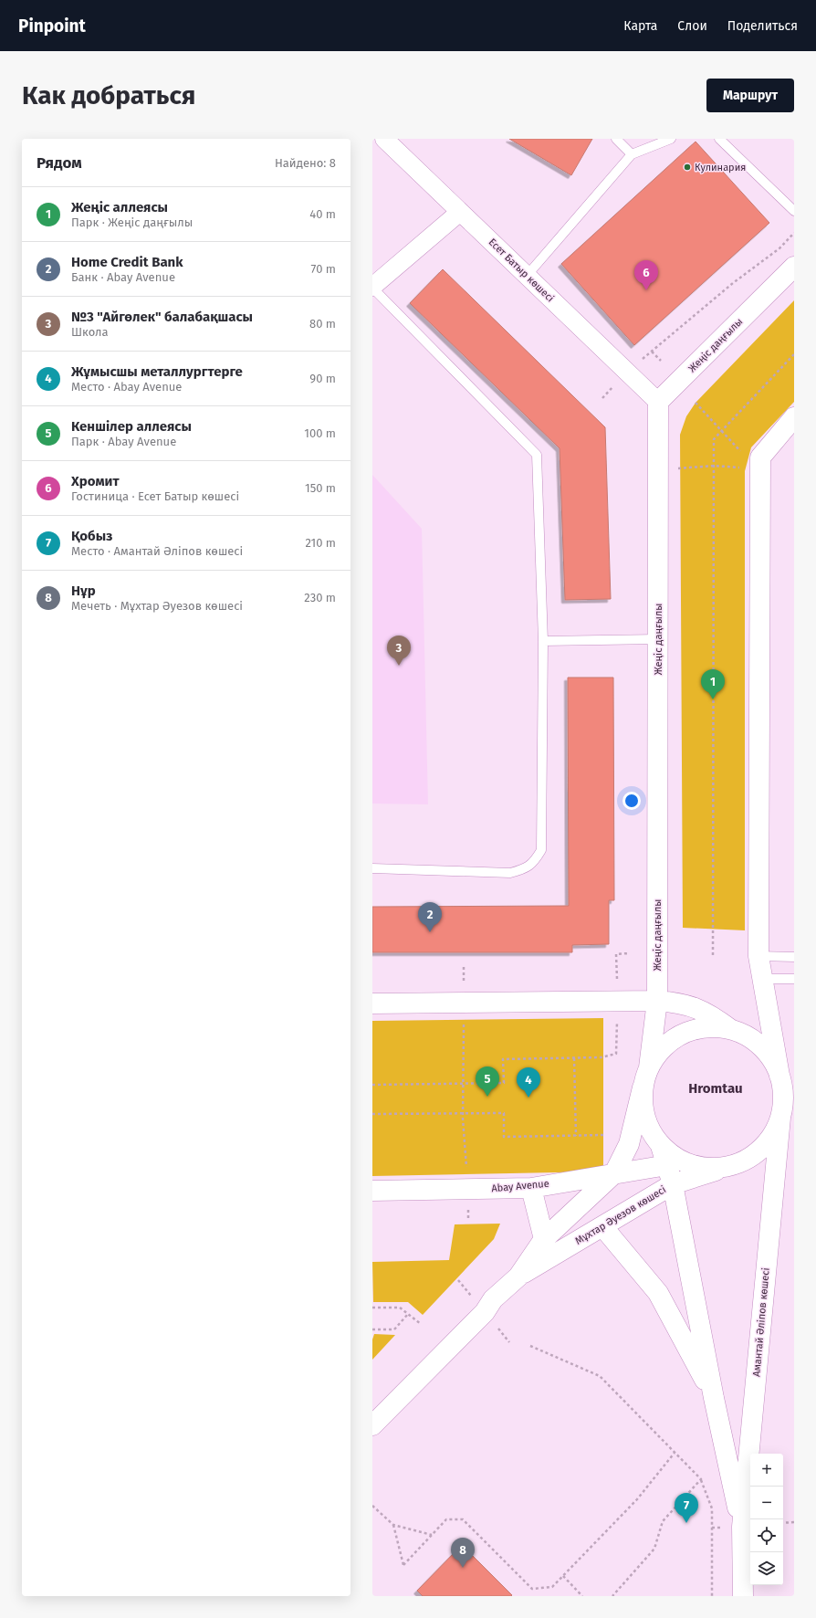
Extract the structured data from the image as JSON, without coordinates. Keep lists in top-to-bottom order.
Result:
{
  "streets": {
    "main road": [
      "Жеңіс даңғылы",
      "Abay Avenue",
      "Мұхтар Әуезов көшесі",
      "Амантай Әліпов көшесі"
    ],
    "street": ["Есет Батыр көшесі"]
  },
  "crossings": [
    ["Есет Батыр көшесі", "Жеңіс даңғылы"],
    ["Abay Avenue", "Мұхтар Әуезов көшесі"],
    ["Abay Avenue", "Амантай Әліпов көшесі"],
    ["Мұхтар Әуезов көшесі", "Амантай Әліпов көшесі"]
  ],
  "districts": ["Hromtau"],
  "places": ["Кулинария"],
  "page": {
    "header": "Pinpoint",
    "nav": ["Карта", "Слои", "Поделиться"],
    "buttons": "Маршрут",
    "title": "Как добраться",
    "heading": ["Рядом", "Найдено: 8"],
    "list": [
      {
        "mark": "1",
        "name": "Жеңіс аллеясы",
        "note": "Парк · Жеңіс даңғылы",
        "value": "40 m"
      },
      {
        "mark": "2",
        "name": "Home Credit Bank",
        "note": "Банк · Abay Avenue",
        "value": "70 m"
      },
      {
        "mark": "3",
        "name": "№3 \"Айгөлек\" балабақшасы",
        "note": "Школа",
        "value": "80 m"
      },
      {
        "mark": "4",
        "name": "Жұмысшы металлургтерге",
        "note": "Место · Abay Avenue",
        "value": "90 m"
      },
      {
        "mark": "5",
        "name": "Кеншілер аллеясы",
        "note": "Парк · Abay Avenue",
        "value": "100 m"
      },
      {
        "mark": "6",
        "name": "Хромит",
        "note": "Гостиница · Есет Батыр көшесі",
        "value": "150 m"
      },
      {
        "mark": "7",
        "name": "Қобыз",
        "note": "Место · Амантай Әліпов көшесі",
        "value": "210 m"
      },
      {
        "mark": "8",
        "name": "Нұр",
        "note": "Мечеть · Мұхтар Әуезов көшесі",
        "value": "230 m"
      }
    ],
    "pins": [
      "6",
      "3",
      "1",
      "2",
      "5",
      "4",
      "7",
      "8"
    ],
    "map_buttons": ["+", "−"]
  }
}
